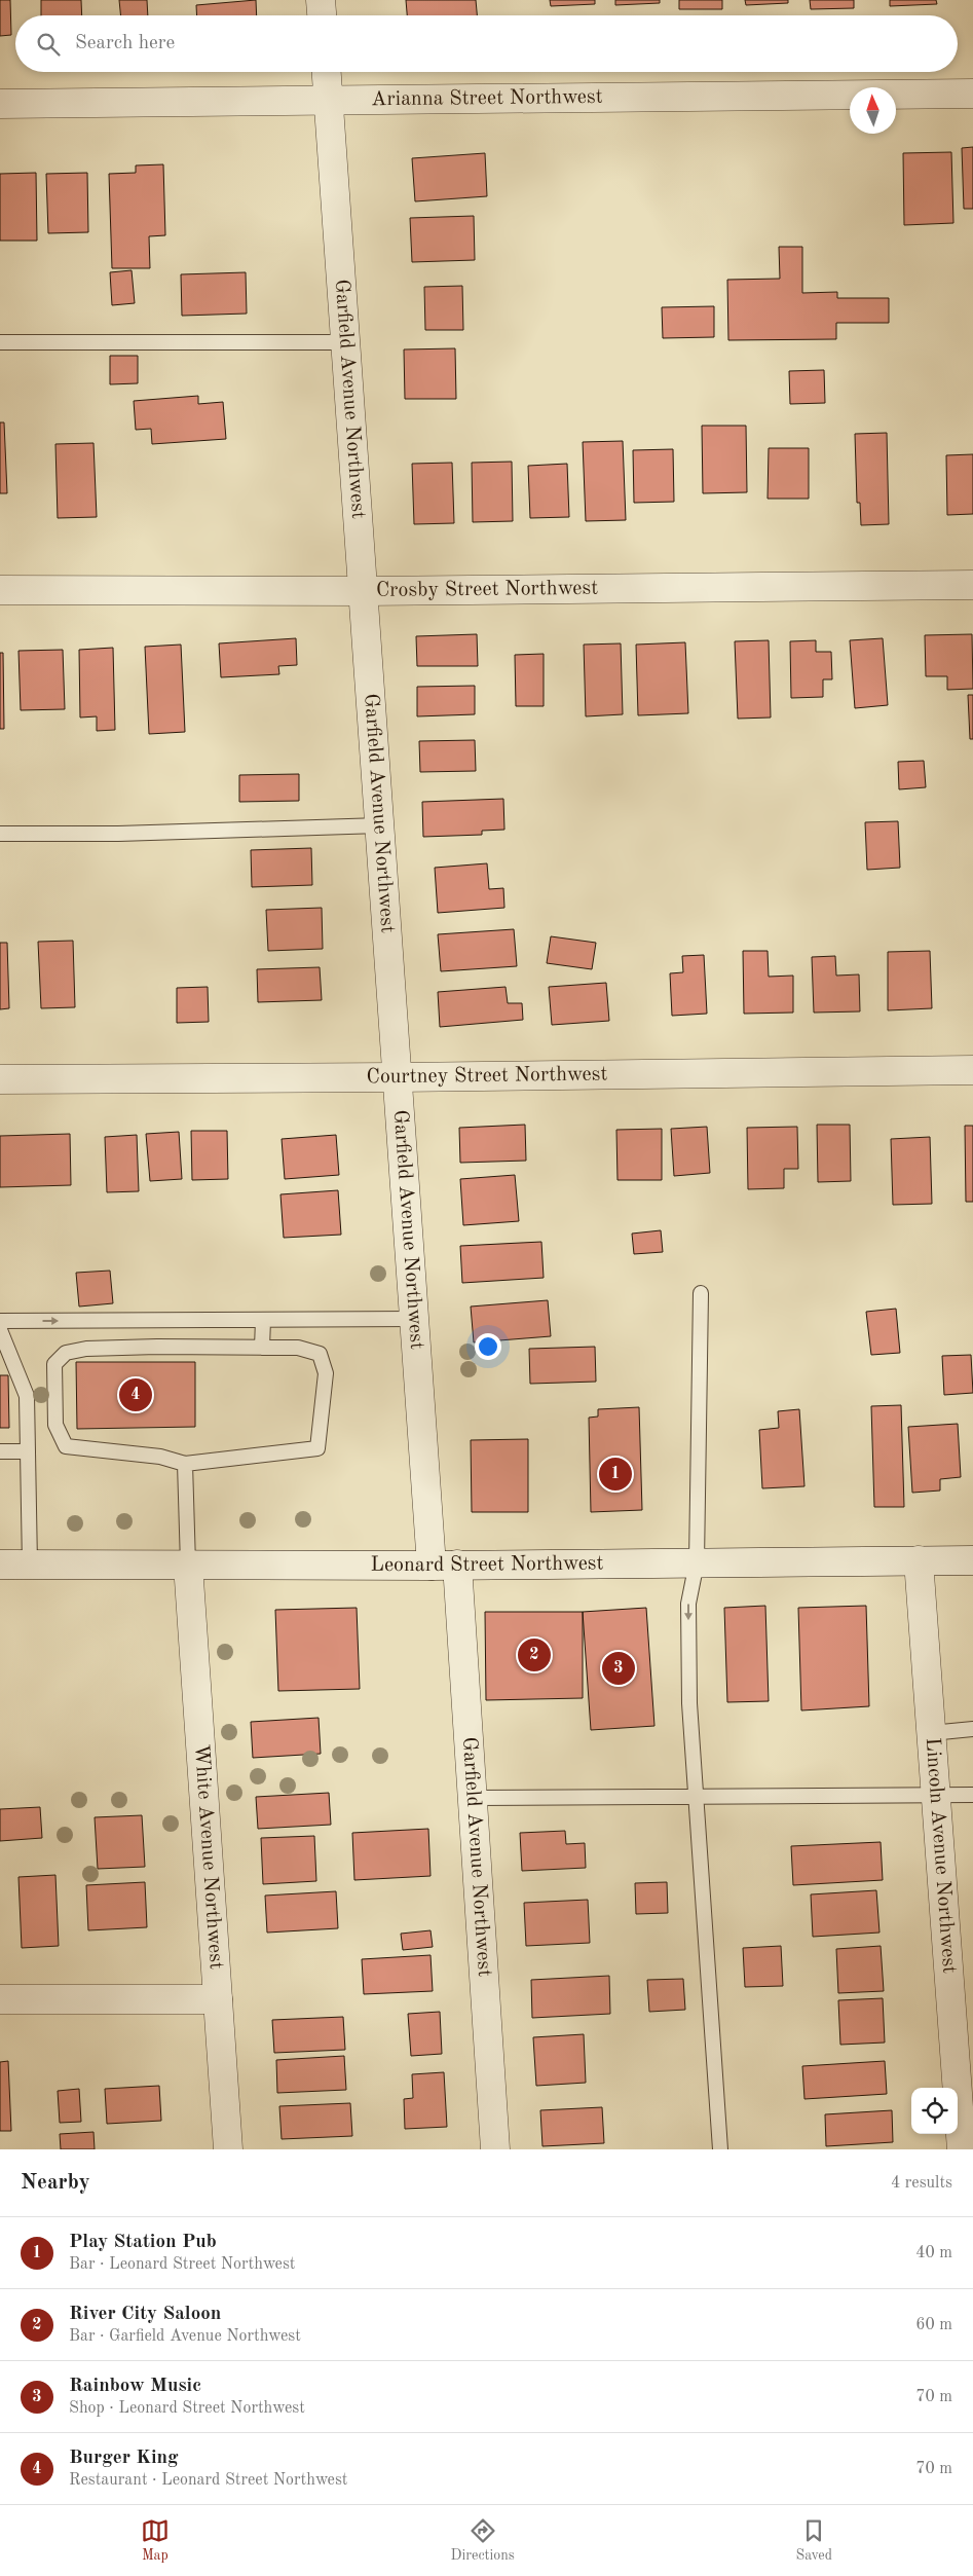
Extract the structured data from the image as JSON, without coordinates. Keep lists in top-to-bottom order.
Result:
{
  "streets": {
    "street": [
      "Arianna Street Northwest",
      "Garfield Avenue Northwest",
      "Crosby Street Northwest",
      "Courtney Street Northwest",
      "Leonard Street Northwest",
      "Lincoln Avenue Northwest",
      "White Avenue Northwest"
    ]
  },
  "crossings": [
    ["Arianna Street Northwest", "Garfield Avenue Northwest"],
    ["Garfield Avenue Northwest", "Crosby Street Northwest"],
    ["Garfield Avenue Northwest", "Courtney Street Northwest"],
    ["Garfield Avenue Northwest", "Leonard Street Northwest"],
    ["Leonard Street Northwest", "Lincoln Avenue Northwest"],
    ["Leonard Street Northwest", "White Avenue Northwest"]
  ],
  "north": "top",
  "page": {
    "search": "Search here",
    "pins": [
      "4",
      "1",
      "2",
      "3"
    ],
    "heading": ["Nearby", "4 results"],
    "list": [
      {
        "mark": "1",
        "name": "Play Station Pub",
        "note": "Bar · Leonard Street Northwest",
        "value": "40 m"
      },
      {
        "mark": "2",
        "name": "River City Saloon",
        "note": "Bar · Garfield Avenue Northwest",
        "value": "60 m"
      },
      {
        "mark": "3",
        "name": "Rainbow Music",
        "note": "Shop · Leonard Street Northwest",
        "value": "70 m"
      },
      {
        "mark": "4",
        "name": "Burger King",
        "note": "Restaurant · Leonard Street Northwest",
        "value": "70 m"
      }
    ],
    "nav": ["Map", "Directions", "Saved"]
  }
}
